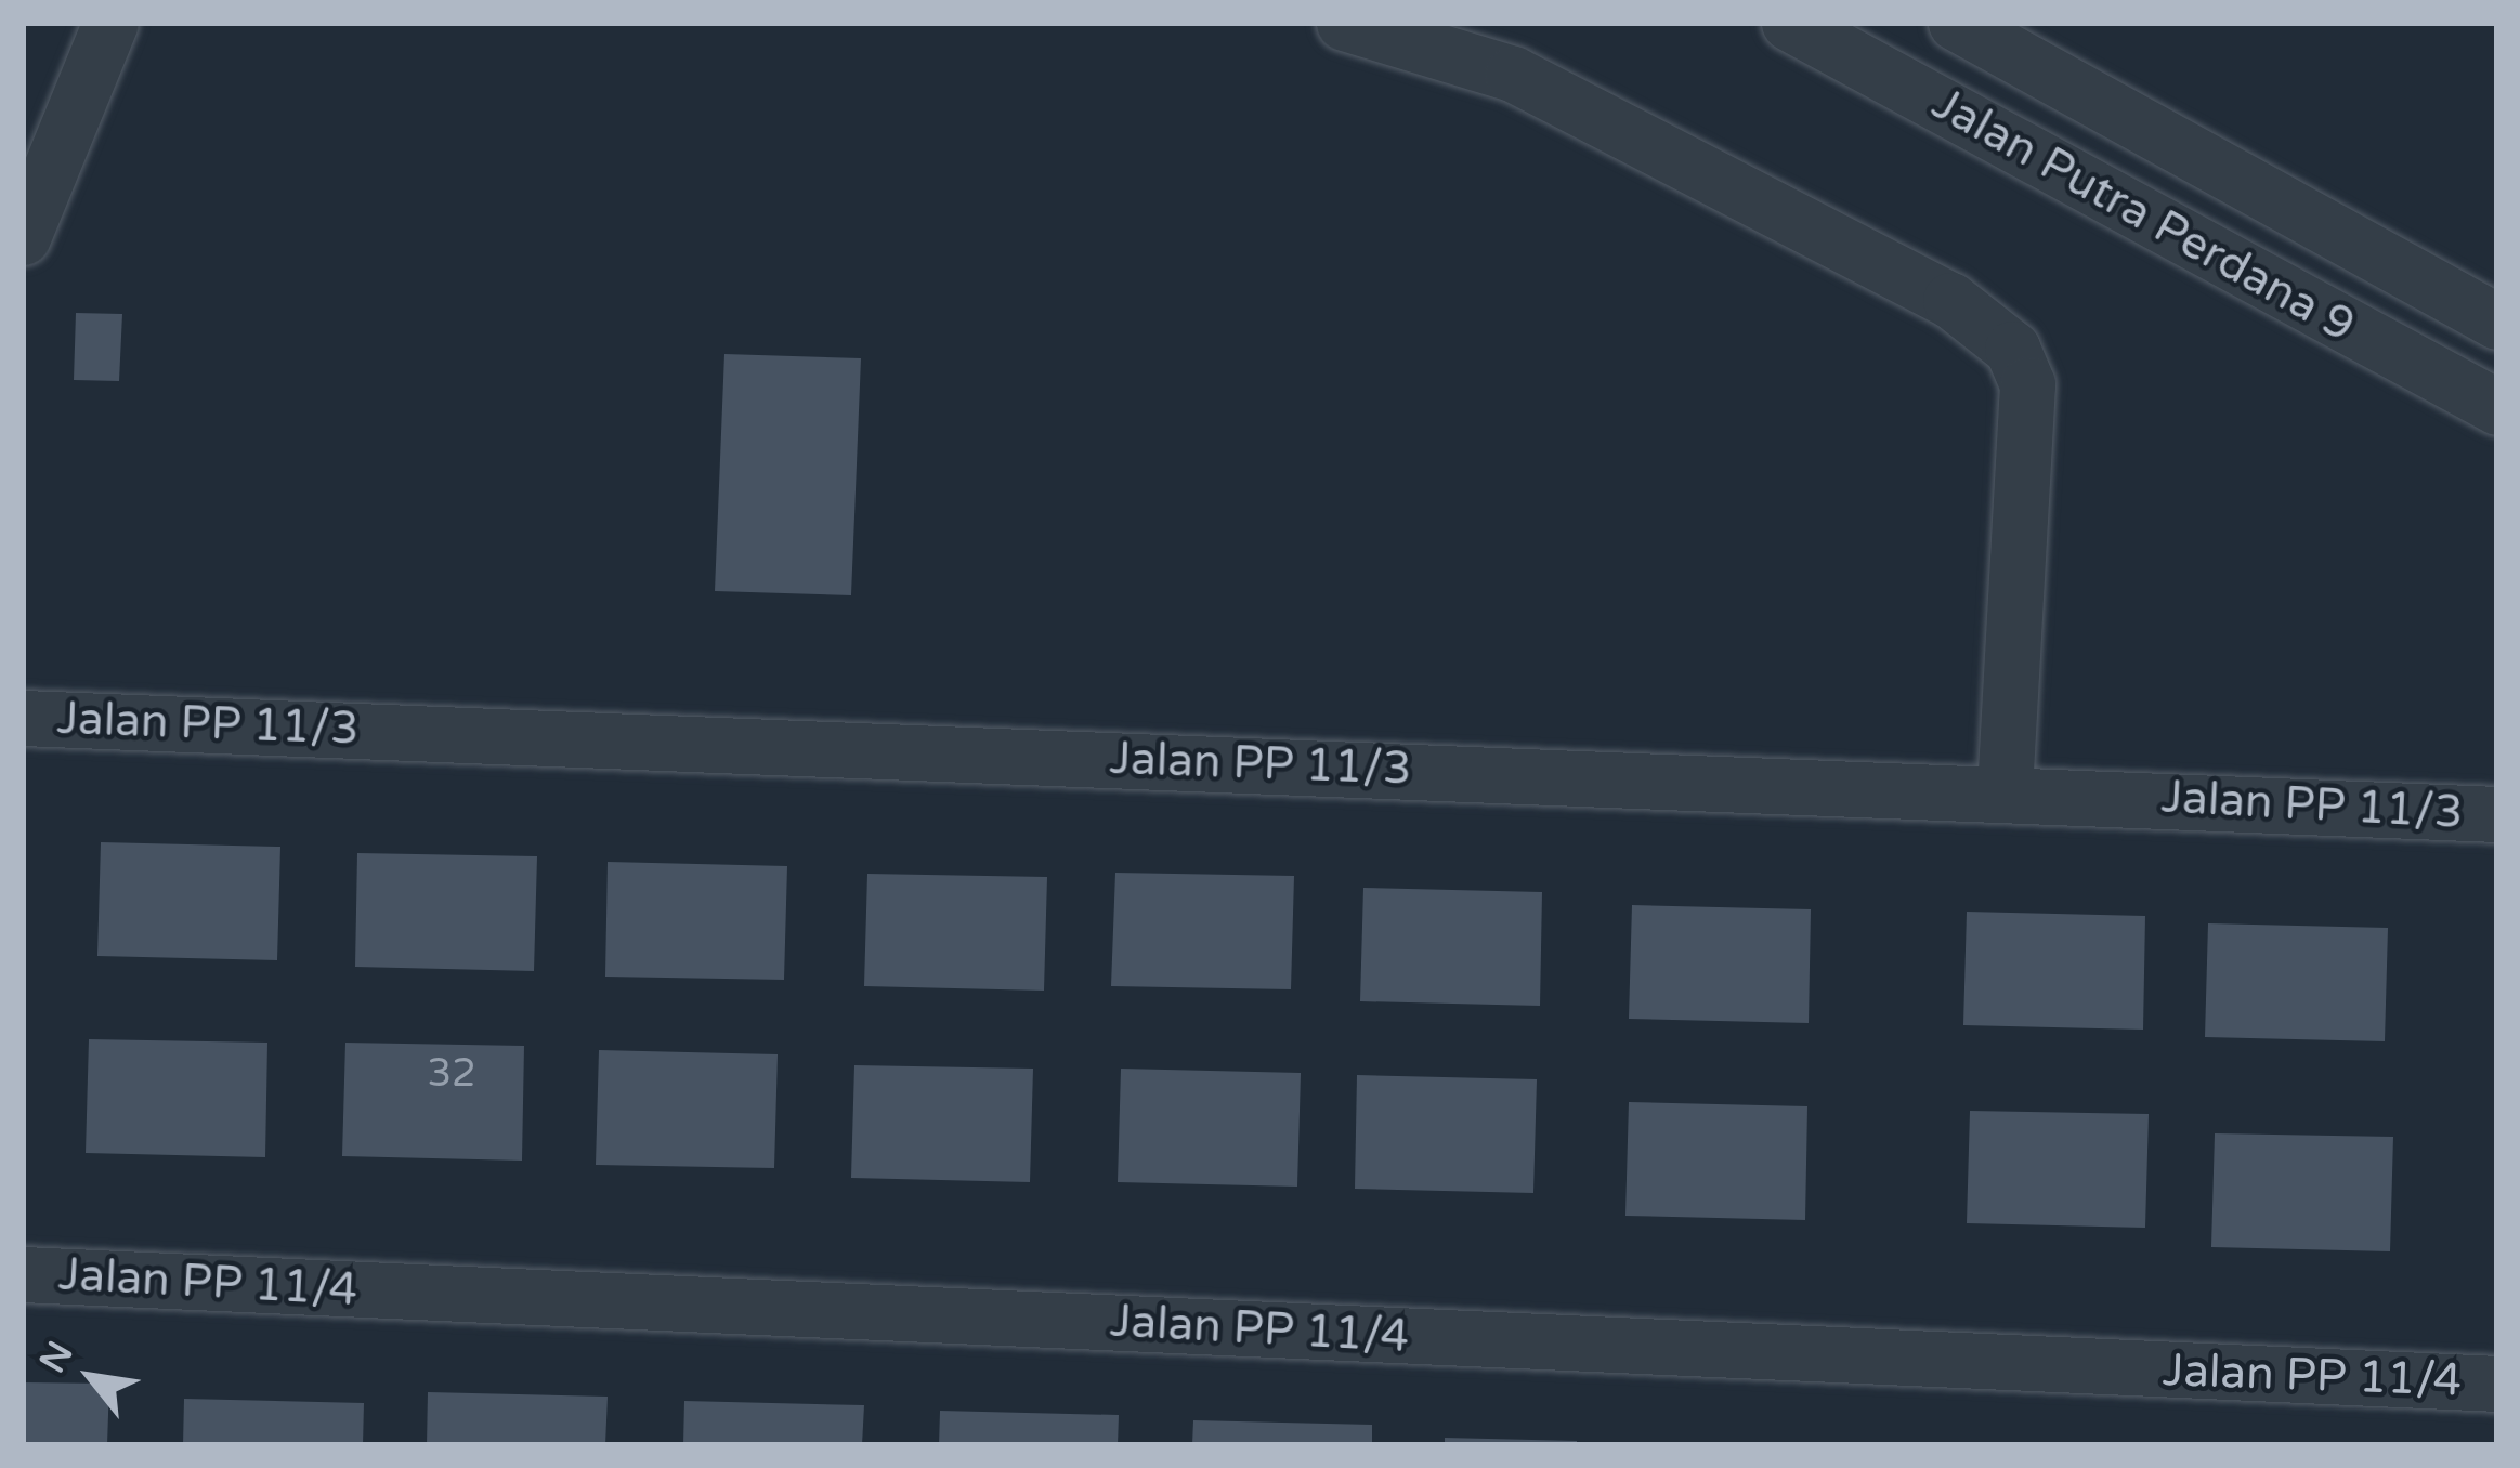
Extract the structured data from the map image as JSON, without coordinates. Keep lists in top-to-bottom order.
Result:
{
  "streets": {
    "street": ["Jalan Putra Perdana 9", "Jalan PP 11/3", "Jalan PP 11/4"]
  },
  "house_numbers": ["32"],
  "north": "top left"
}
